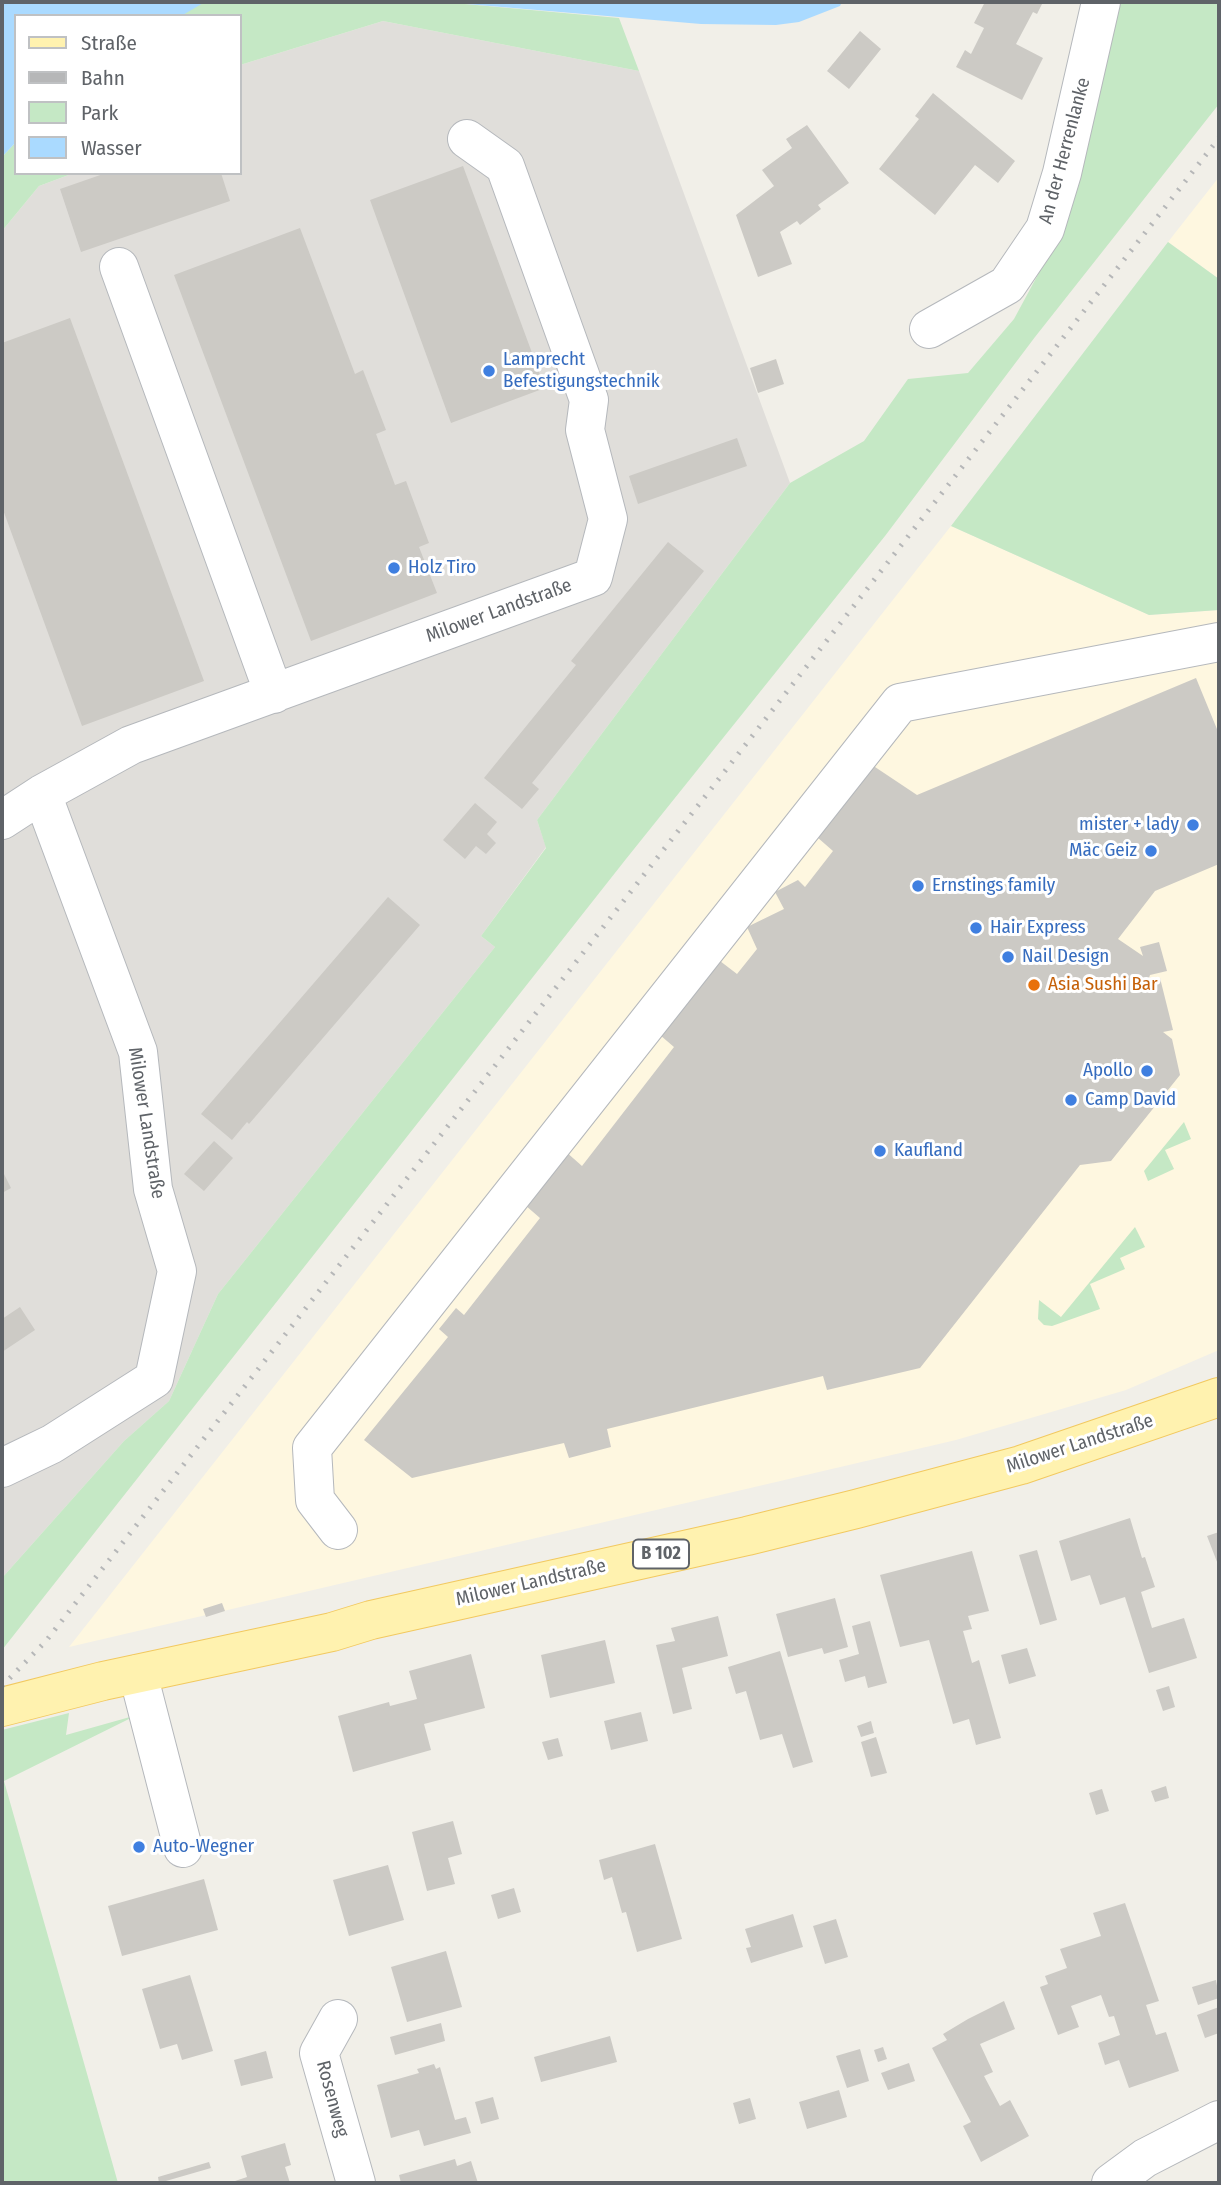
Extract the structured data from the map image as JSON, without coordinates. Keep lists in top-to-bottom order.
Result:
{
  "streets": {
    "main road": ["Milower Landstraße", "B 102"],
    "street": ["An der Herrenlanke", "Rosenweg"]
  },
  "places": [
    "Lamprecht Befestigungstechnik",
    "Holz Tiro",
    "mister + lady",
    "Mäc Geiz",
    "Ernstings family",
    "Hair Express",
    "Nail Design",
    "Asia Sushi Bar",
    "Apollo",
    "Camp David",
    "Kaufland",
    "Auto-Wegner"
  ],
  "legend": [
    "Straße",
    "Bahn",
    "Park",
    "Wasser"
  ]
}
